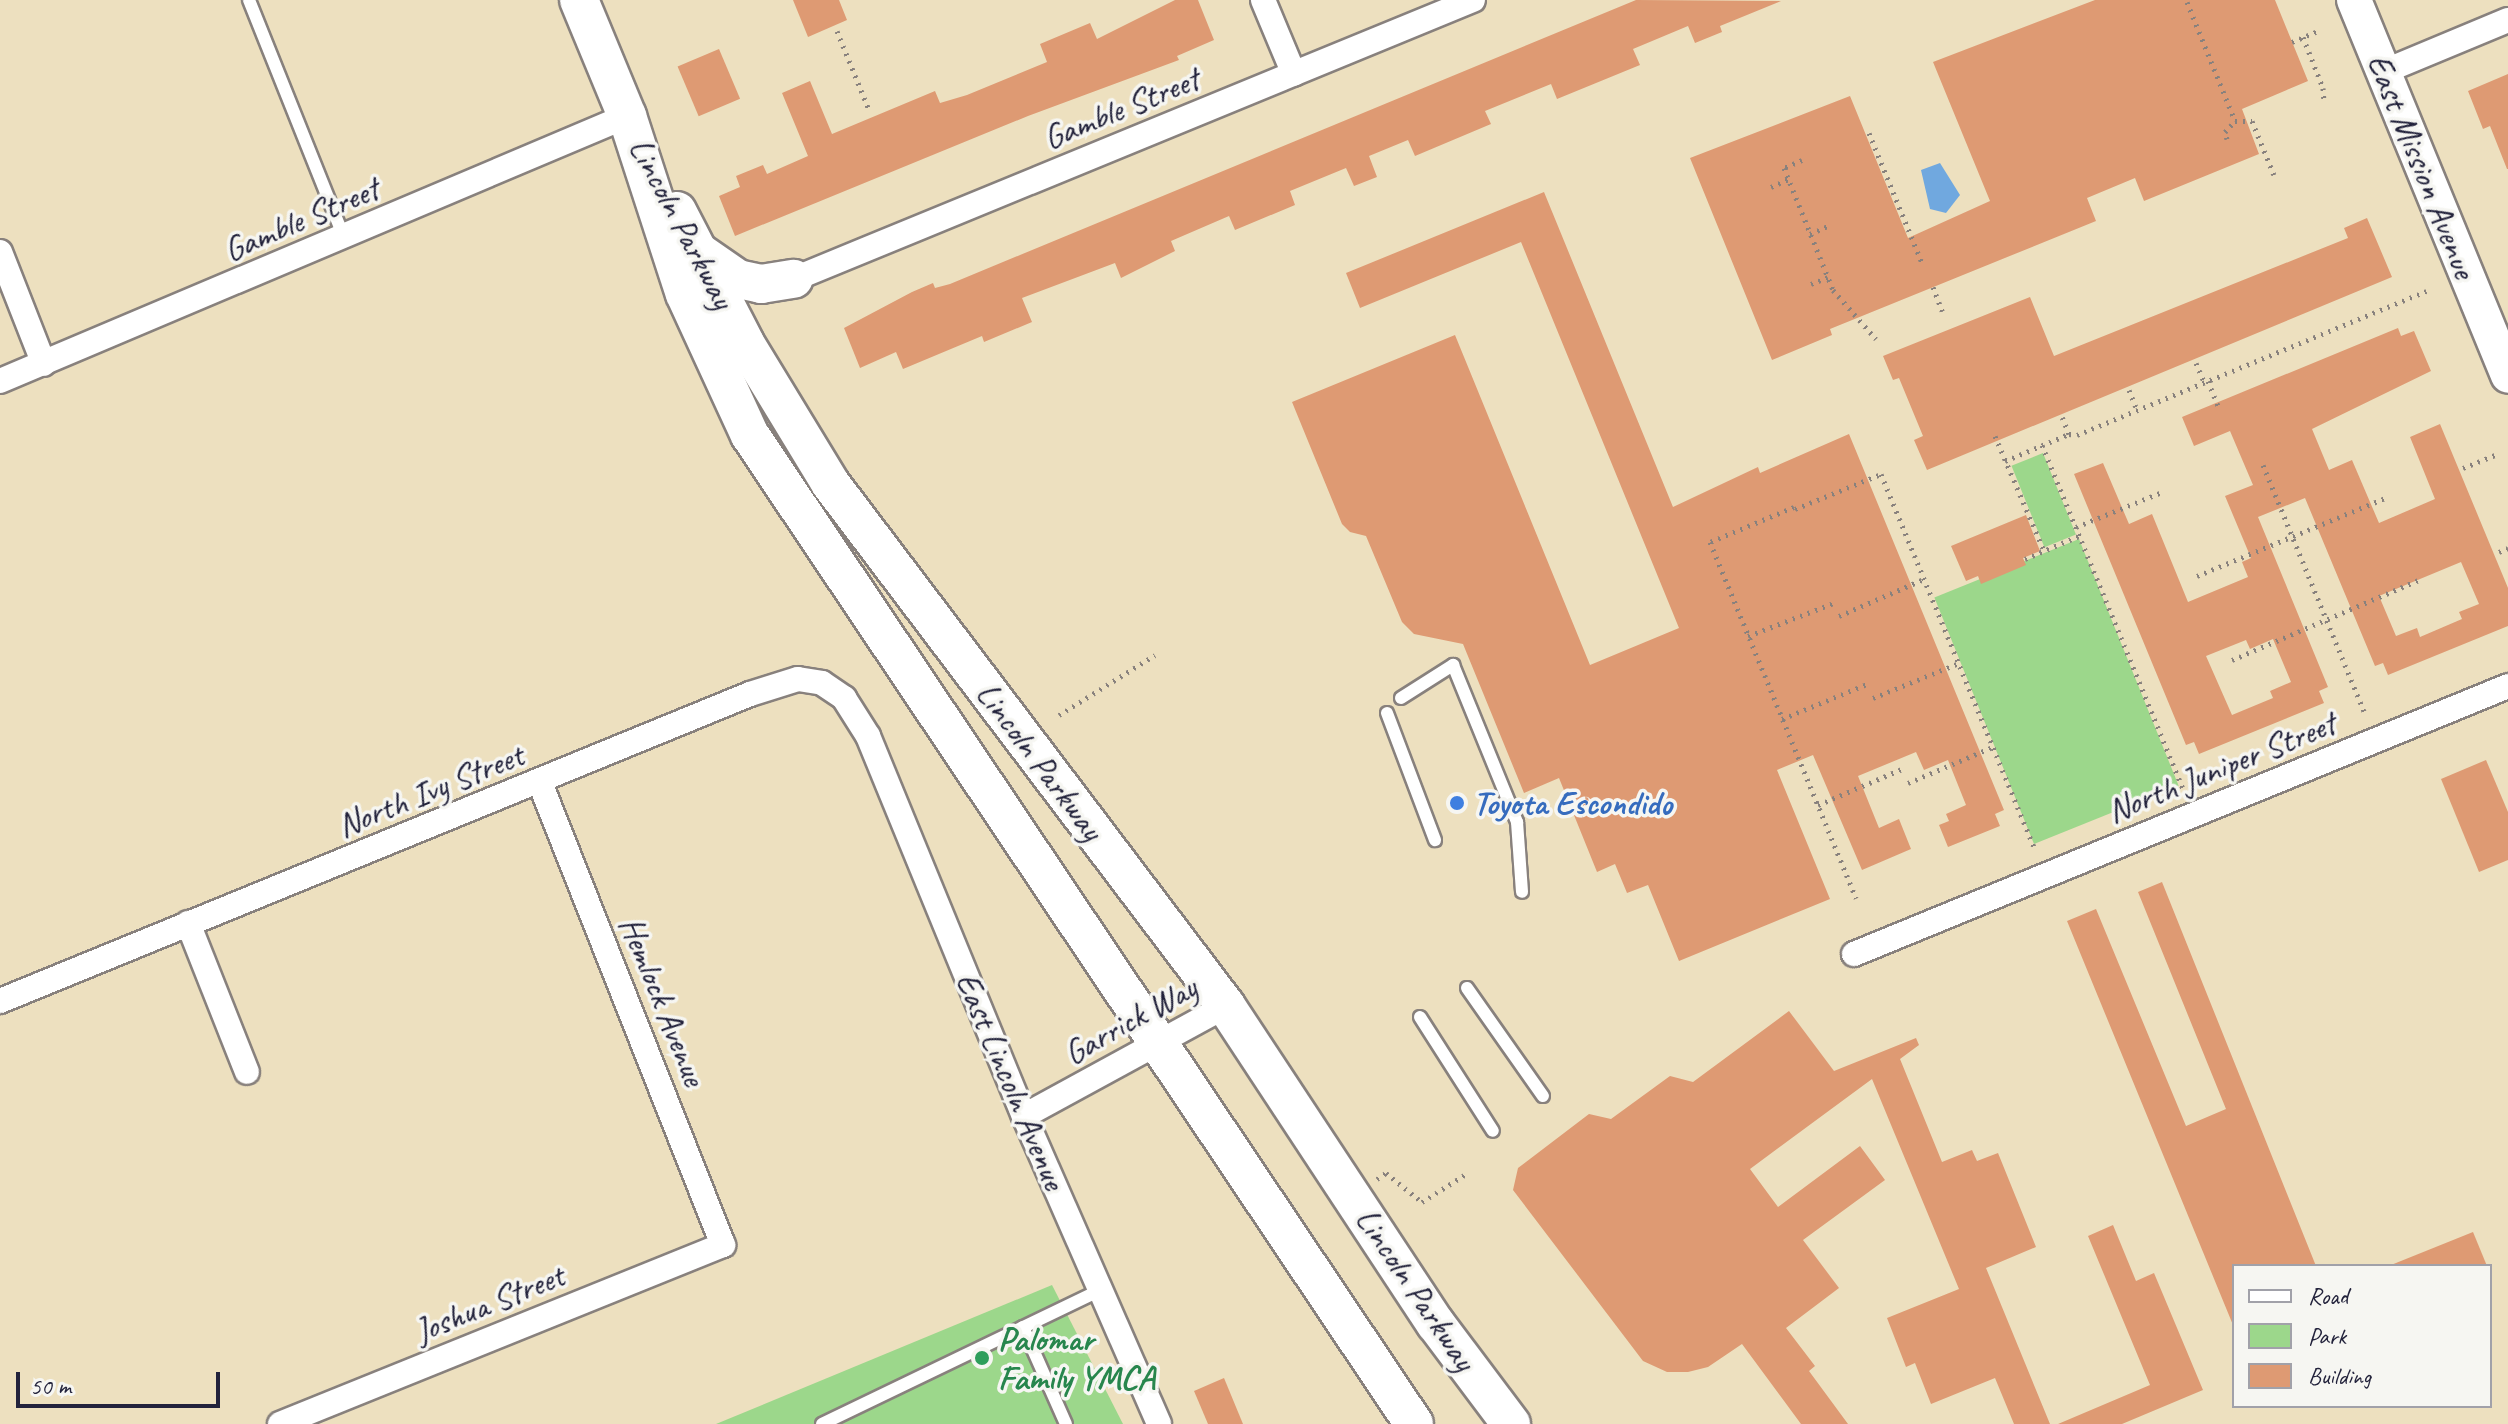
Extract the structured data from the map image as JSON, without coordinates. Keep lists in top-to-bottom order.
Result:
{
  "streets": {
    "main road": ["East Mission Avenue", "Lincoln Parkway"],
    "street": [
      "Gamble Street",
      "North Juniper Street",
      "North Ivy Street",
      "Hemlock Avenue",
      "Garrick Way",
      "East Lincoln Avenue",
      "Joshua Street"
    ]
  },
  "crossings": [
    ["Gamble Street", "Lincoln Parkway"],
    ["Lincoln Parkway", "Garrick Way"],
    ["North Ivy Street", "Hemlock Avenue"],
    ["North Ivy Street", "East Lincoln Avenue"],
    ["Hemlock Avenue", "Joshua Street"],
    ["Garrick Way", "East Lincoln Avenue"]
  ],
  "places": ["Toyota Escondido", "Palomar Family YMCA"],
  "legend": ["Road", "Park", "Building"],
  "scale_bar": "50 m"
}
